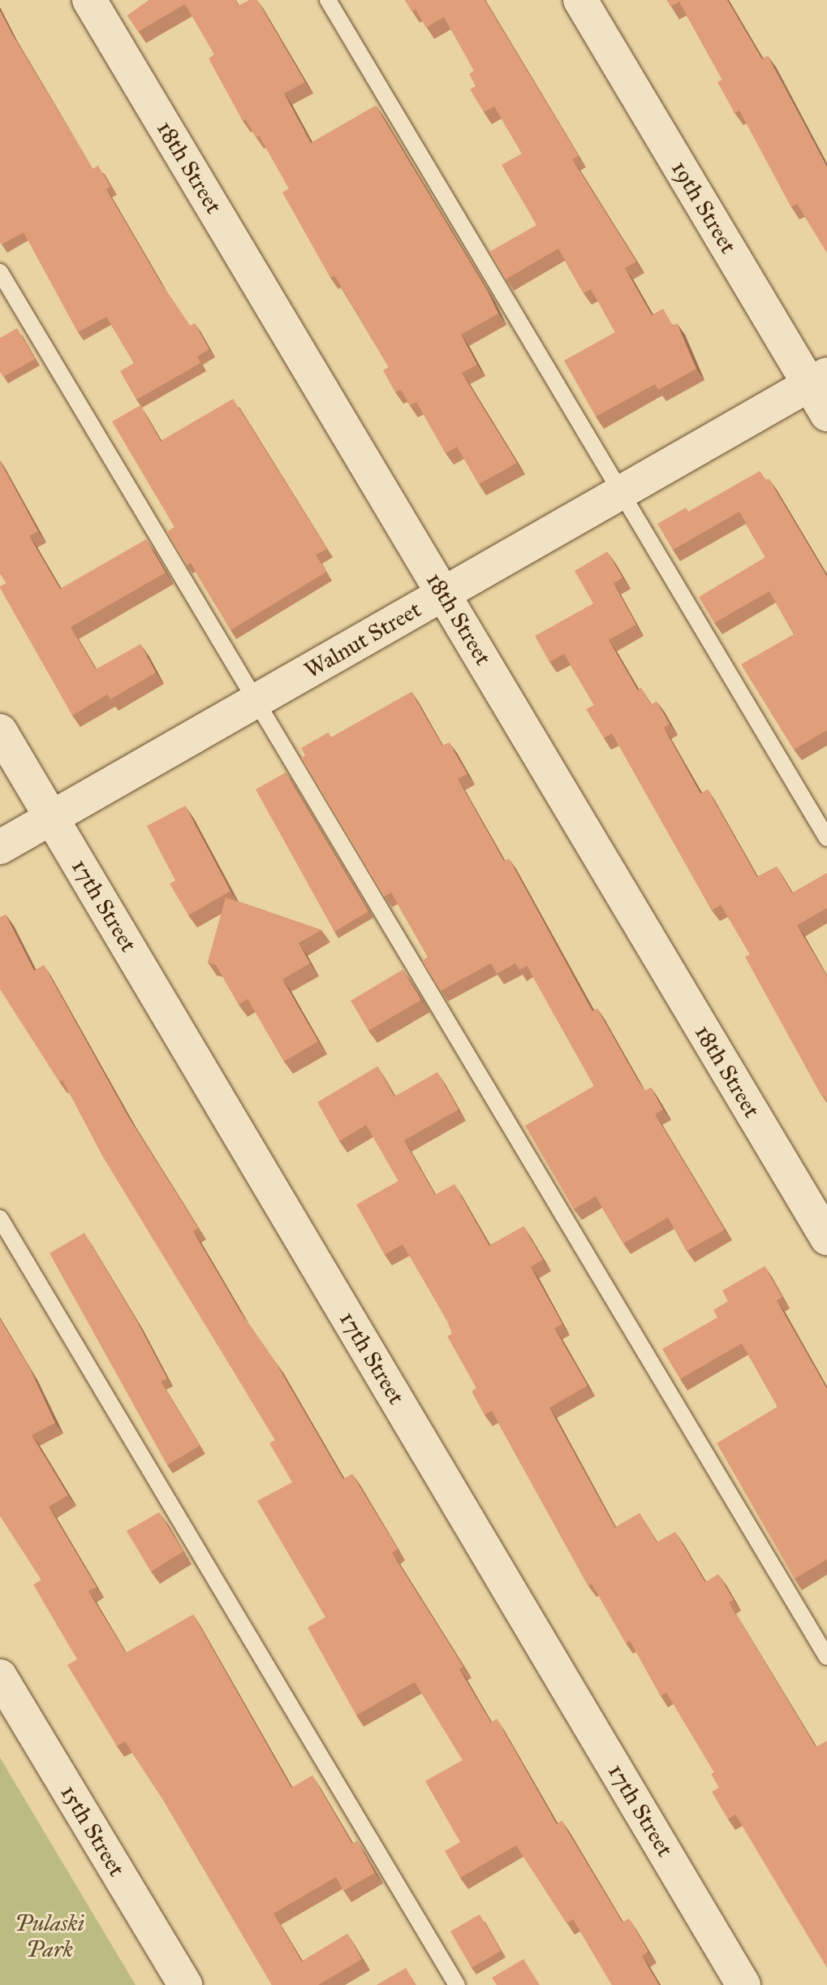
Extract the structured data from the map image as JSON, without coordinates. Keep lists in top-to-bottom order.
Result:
{
  "streets": {
    "street": [
      "18th Street",
      "19th Street",
      "Walnut Street",
      "17th Street",
      "15th Street"
    ]
  },
  "crossings": [
    ["18th Street", "Walnut Street"],
    ["19th Street", "Walnut Street"],
    ["Walnut Street", "17th Street"]
  ],
  "parks": ["Pulaski Park"]
}
